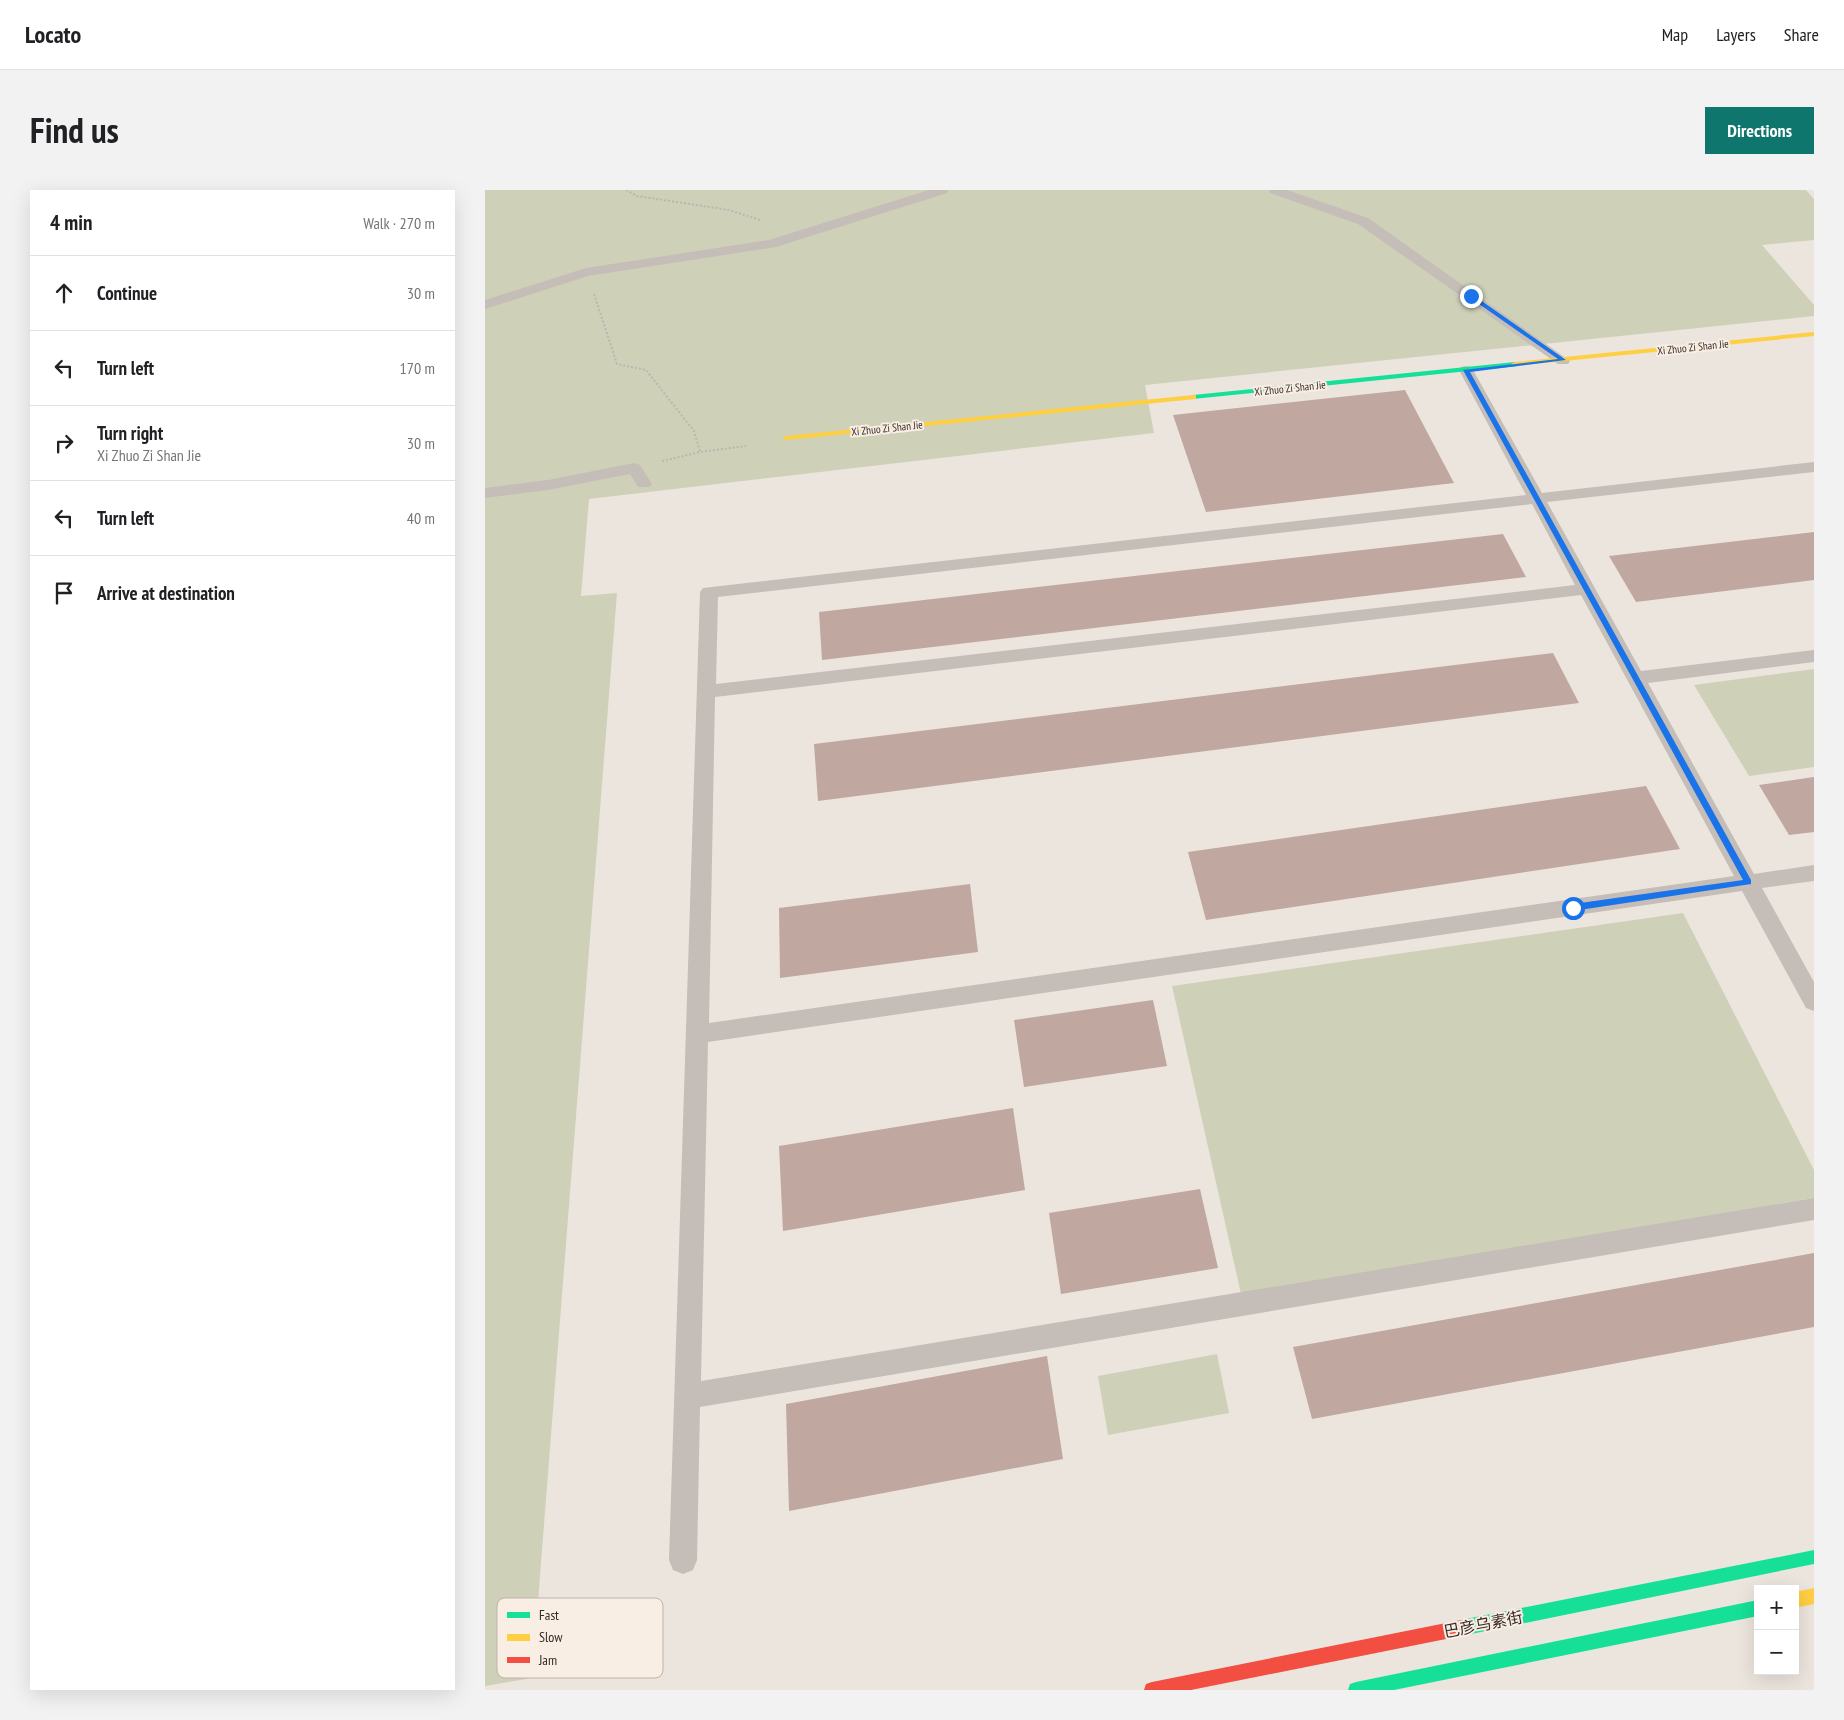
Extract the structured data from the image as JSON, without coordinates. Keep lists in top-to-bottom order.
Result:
{
  "streets": {
    "street": ["Xi Zhuo Zi Shan Jie", "巴彦乌素街"]
  },
  "legend": ["Fast", "Slow", "Jam"],
  "page": {
    "header": "Locato",
    "nav": ["Map", "Layers", "Share"],
    "title": "Find us",
    "buttons": "Directions",
    "heading": ["4 min", "Walk · 270 m"],
    "list": [
      ["Continue", "30 m"],
      ["Turn left", "170 m"],
      ["Turn right", "Xi Zhuo Zi Shan Jie", "30 m"],
      ["Turn left", "40 m"],
      "Arrive at destination"
    ],
    "map_buttons": ["+", "−"]
  }
}
